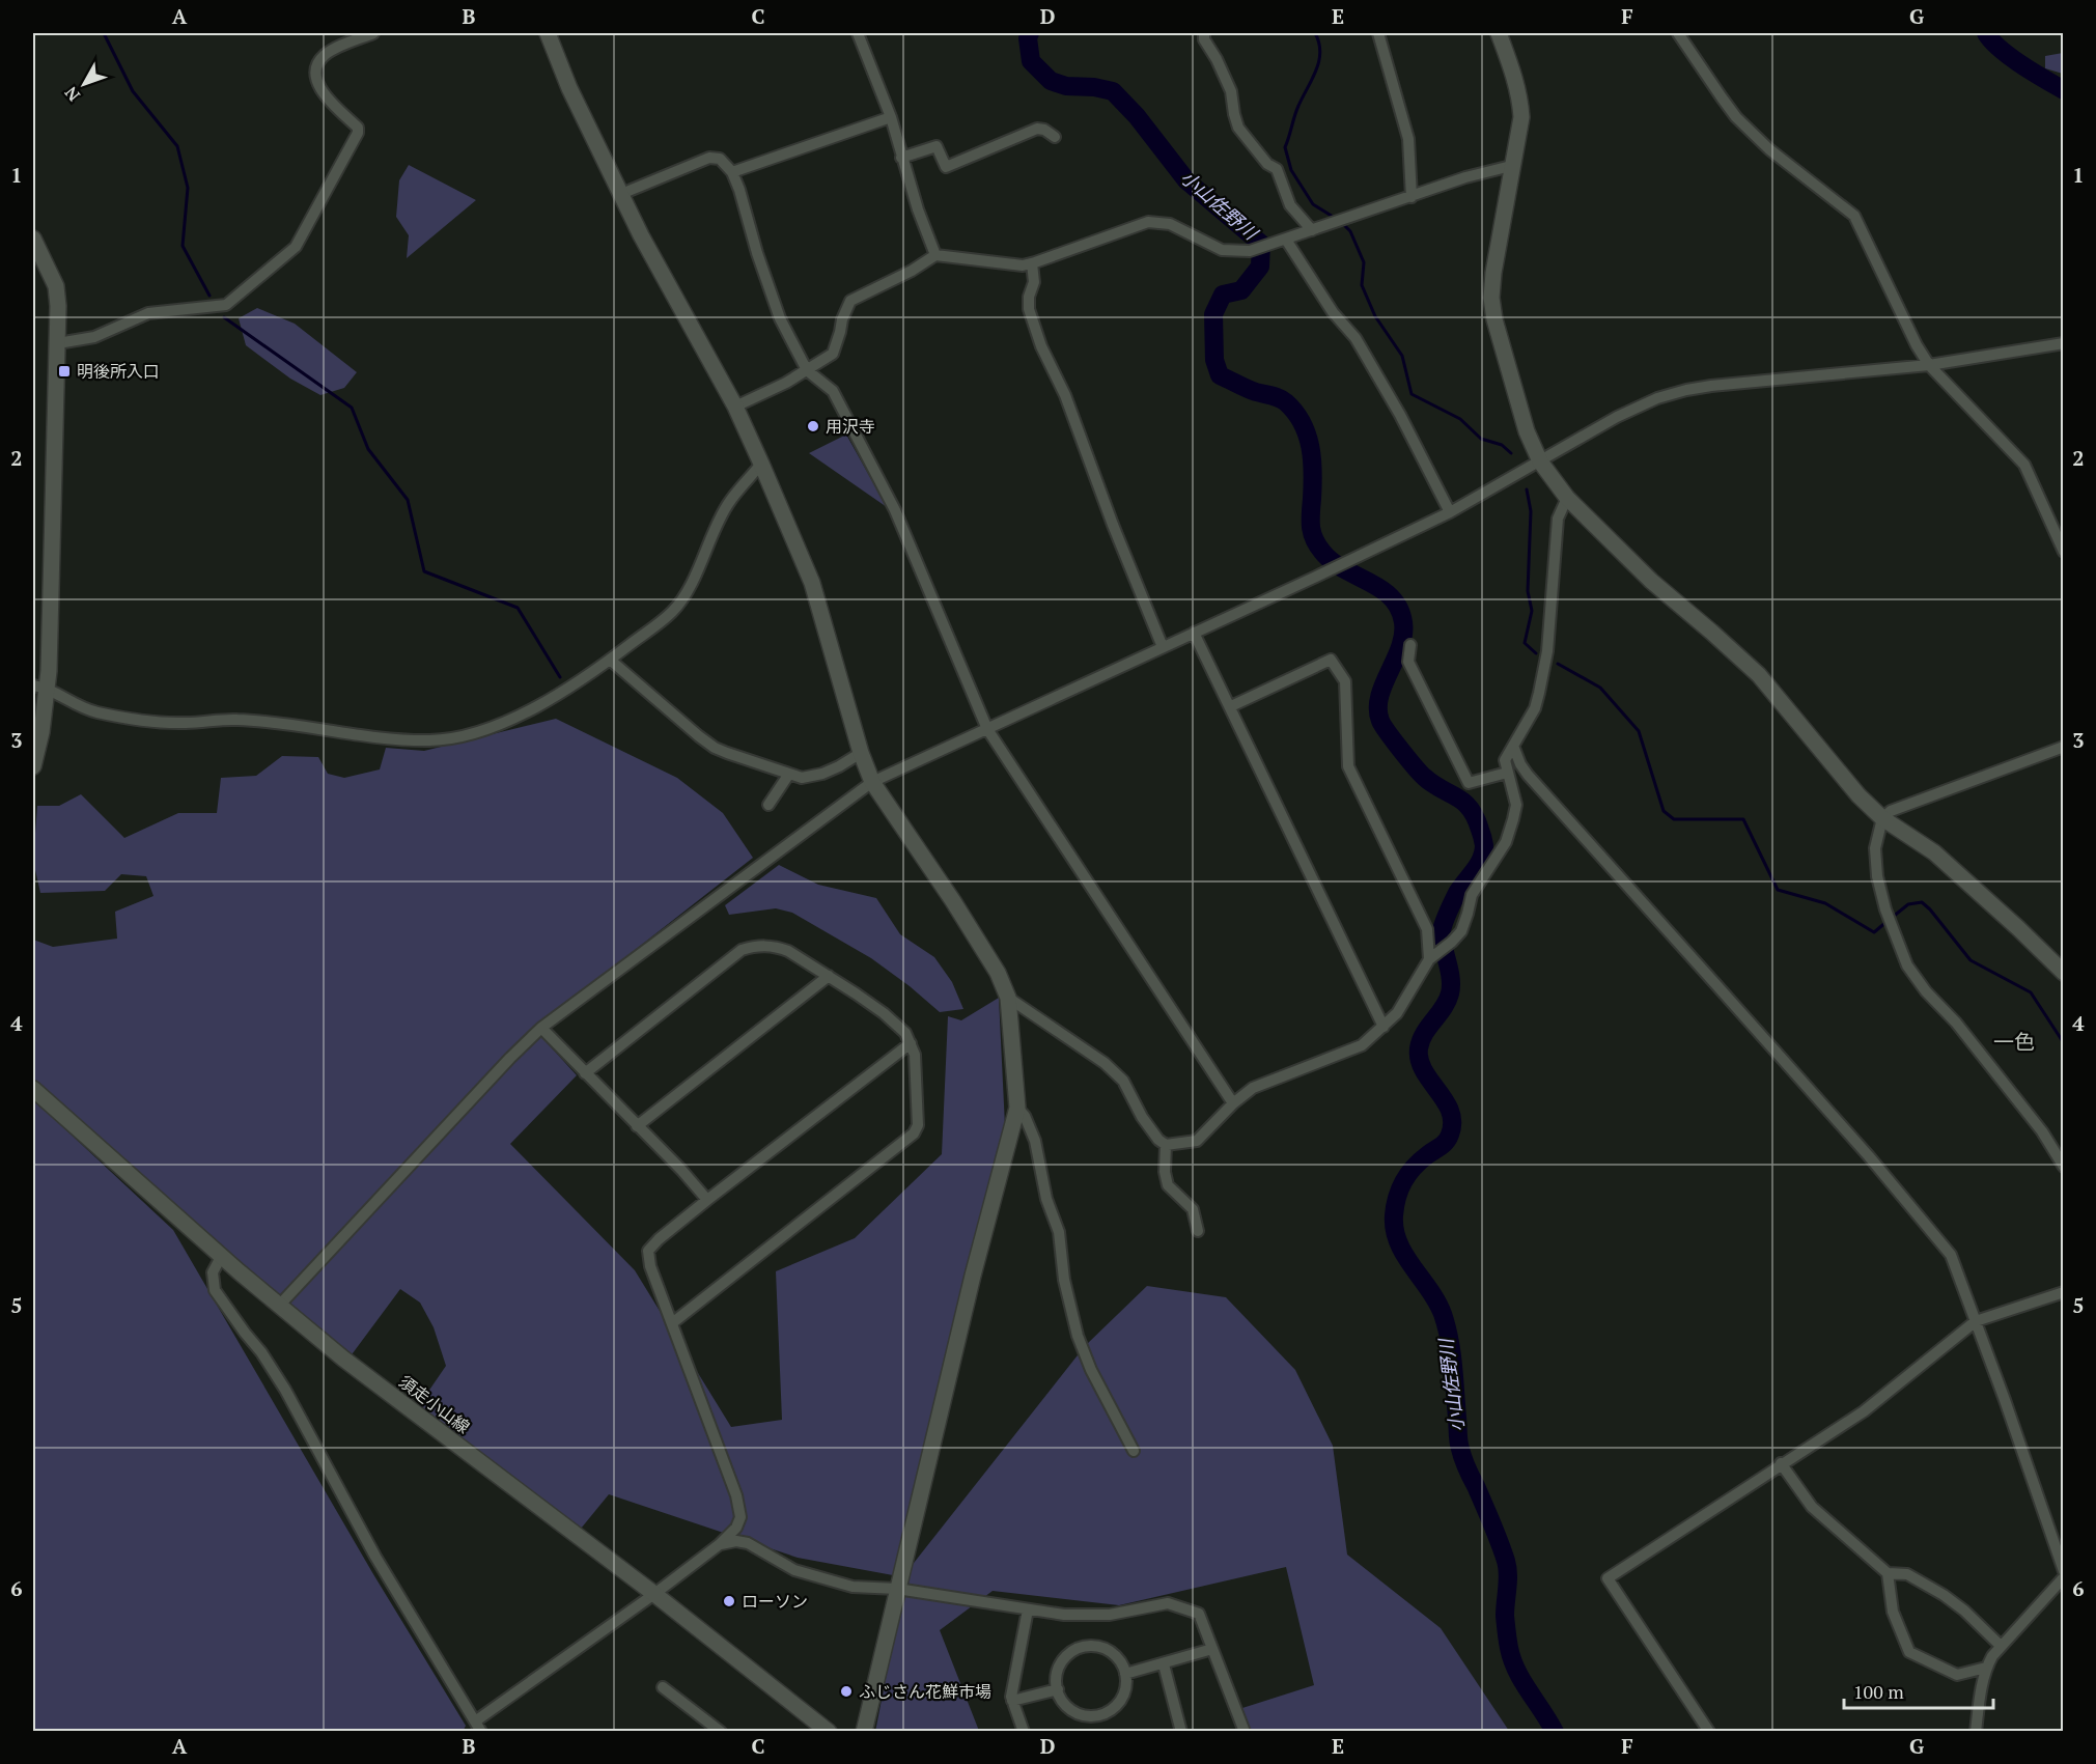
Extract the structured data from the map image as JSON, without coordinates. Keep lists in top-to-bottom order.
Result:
{
  "streets": {
    "street": ["須走小山線"]
  },
  "districts": ["一色"],
  "water": ["小山佐野川"],
  "places": {
    "transit": ["明後所入口"],
    "other": ["用沢寺", "ローソン", "ふじさん花鮮市場"]
  },
  "scale_bar": "100 m",
  "north": "bottom left",
  "grid": {
    "columns": [
      "A",
      "B",
      "C",
      "D",
      "E",
      "F",
      "G"
    ],
    "rows": [
      "1",
      "2",
      "3",
      "4",
      "5",
      "6"
    ]
  }
}
